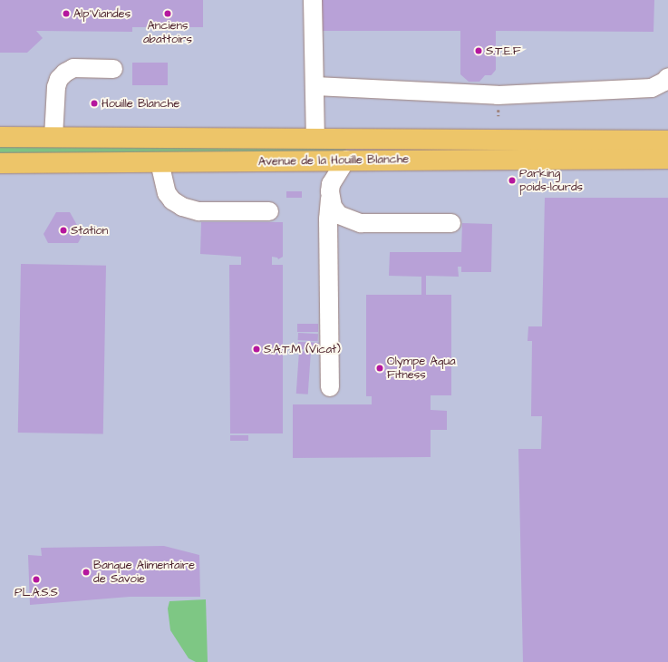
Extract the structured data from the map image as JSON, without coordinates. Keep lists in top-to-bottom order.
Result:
{
  "streets": {
    "main road": ["Avenue de la Houille Blanche"]
  },
  "places": [
    "Alp'Viandes",
    "Anciens abattoirs",
    "S.T.E.F",
    "Houille Blanche",
    "Parking poids-lourds",
    "Station",
    "S.A.T.M (Vicat)",
    "Olympe Aqua Fitness",
    "Banque Alimentaire de Savoie",
    "PL.A.S.S"
  ]
}
